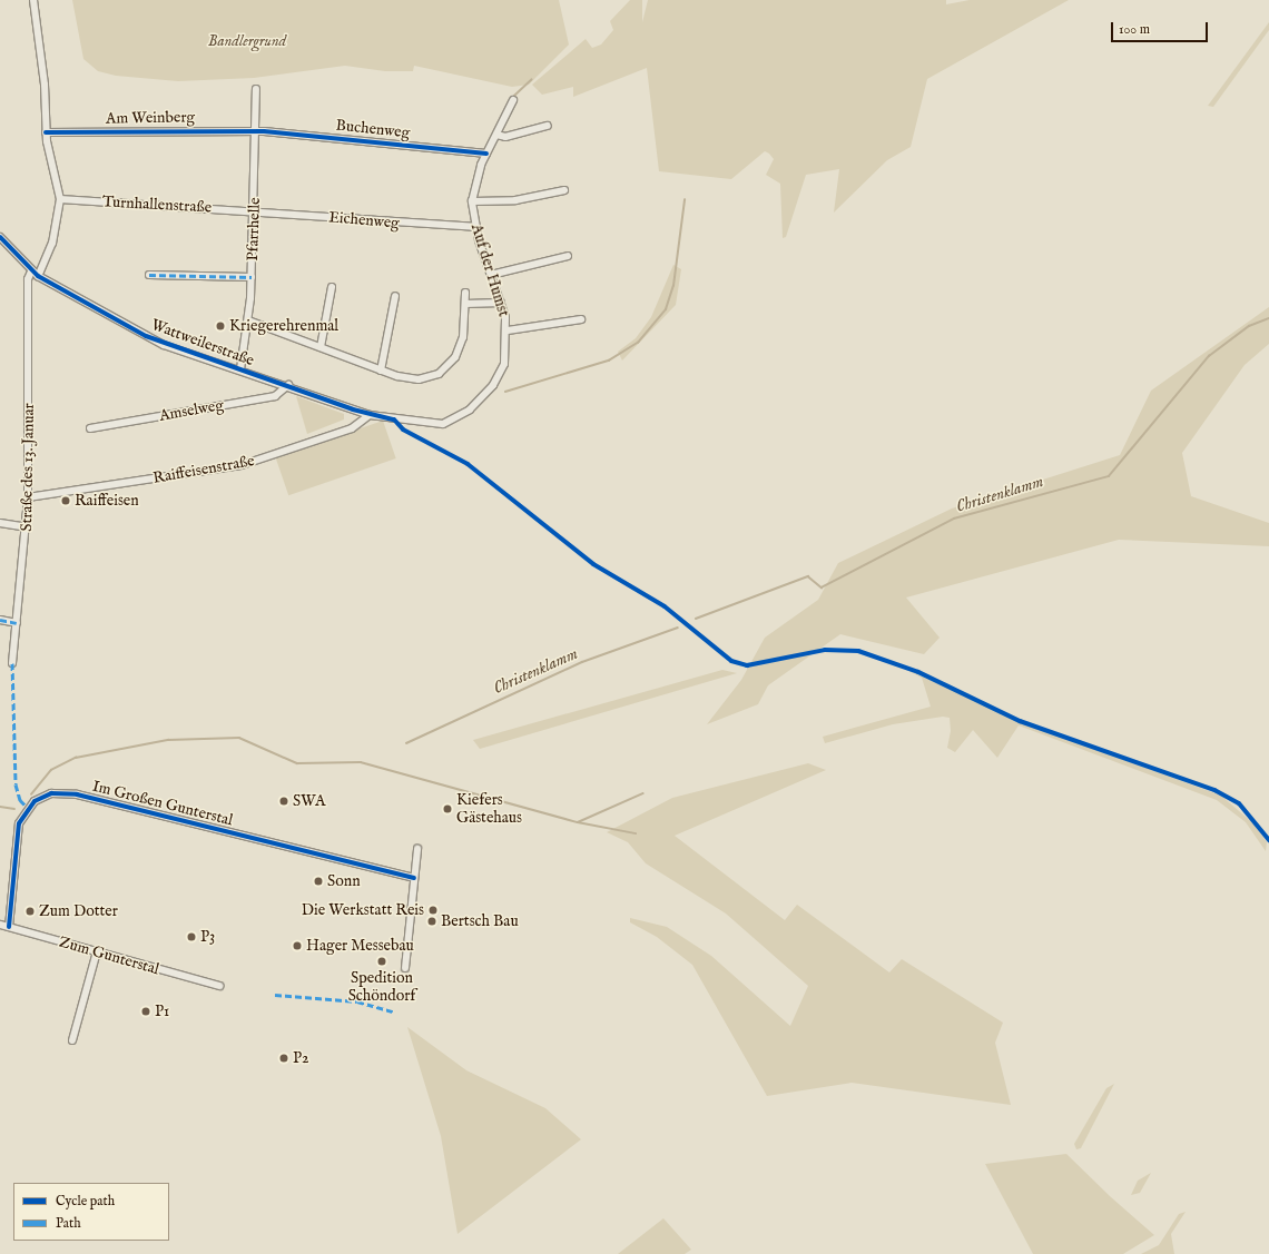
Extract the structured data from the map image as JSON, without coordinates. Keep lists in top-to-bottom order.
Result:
{
  "streets": {
    "street": [
      "Am Weinberg",
      "Buchenweg",
      "Turnhallenstraße",
      "Eichenweg",
      "Pfarrhelle",
      "Auf der Humst",
      "Wattweilerstraße",
      "Amselweg",
      "Straße des 13. Januar",
      "Raiffeisenstraße",
      "Im Großen Gunterstal",
      "Zum Gunterstal"
    ]
  },
  "crossings": [
    ["Am Weinberg", "Buchenweg"],
    ["Am Weinberg", "Pfarrhelle"],
    ["Buchenweg", "Pfarrhelle"],
    ["Buchenweg", "Auf der Humst"],
    ["Turnhallenstraße", "Eichenweg"],
    ["Turnhallenstraße", "Pfarrhelle"],
    ["Eichenweg", "Pfarrhelle"],
    ["Eichenweg", "Auf der Humst"],
    ["Pfarrhelle", "Wattweilerstraße"],
    ["Auf der Humst", "Wattweilerstraße"],
    ["Wattweilerstraße", "Amselweg"],
    ["Wattweilerstraße", "Straße des 13. Januar"],
    ["Wattweilerstraße", "Raiffeisenstraße"],
    ["Straße des 13. Januar", "Raiffeisenstraße"],
    ["Im Großen Gunterstal", "Zum Gunterstal"]
  ],
  "water": ["Christenklamm"],
  "parks": ["Bandlergrund"],
  "places": [
    "Kriegerehrenmal",
    "Raiffeisen",
    "SWA",
    "Kiefers Gästehaus",
    "Sonn",
    "Die Werkstatt Reis",
    "Zum Dotter",
    "Bertsch Bau",
    "P3",
    "Hager Messebau",
    "Spedition Schöndorf",
    "P1",
    "P2"
  ],
  "legend": ["Cycle path", "Path"],
  "scale_bar": "100 m"
}
